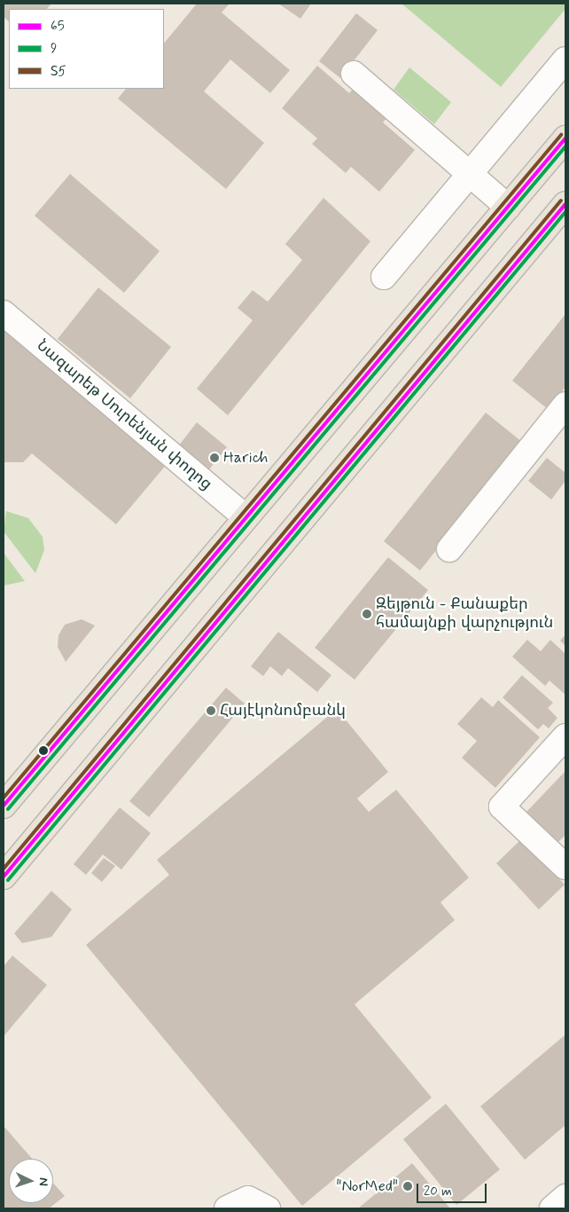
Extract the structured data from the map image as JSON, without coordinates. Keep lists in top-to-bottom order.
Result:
{
  "streets": {
    "street": ["Նազարեթ Սուրենյան փողոց"]
  },
  "places": [
    "Harich",
    "Զեյթուն - Քանաքեր համայնքի վարչություն",
    "Հայէկոնոմբանկ",
    "\"NorMed\""
  ],
  "lines": ["transit line Տ5", "transit line 65", "transit line 9"],
  "legend": ["65", "9", "Տ5"],
  "scale_bar": "20 m",
  "north": "right"
}
